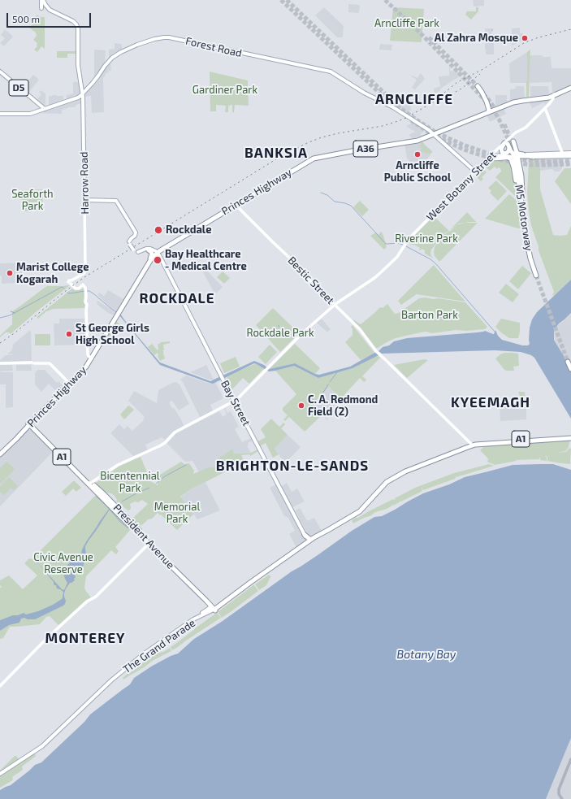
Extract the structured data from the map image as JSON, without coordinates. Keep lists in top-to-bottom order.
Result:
{
  "streets": {
    "highway": [
      "A36",
      "Princes Highway",
      "M5 Motorway",
      "A1",
      "President Avenue",
      "The Grand Parade"
    ],
    "main road": [
      "Forest Road",
      "D5",
      "Harrow Road",
      "West Botany Street",
      "Bestic Street",
      "Bay Street"
    ]
  },
  "crossings": [
    ["Forest Road", "D5"],
    ["Forest Road", "Harrow Road"],
    ["West Botany Street", "Princes Highway"],
    ["West Botany Street", "Bestic Street"],
    ["West Botany Street", "Bay Street"],
    ["West Botany Street", "President Avenue"],
    ["Princes Highway", "Bestic Street"],
    ["Princes Highway", "Bay Street"],
    ["Princes Highway", "President Avenue"],
    ["Bestic Street", "A1"],
    ["Bestic Street", "The Grand Parade"],
    ["Bay Street", "The Grand Parade"],
    ["A1", "The Grand Parade"],
    ["President Avenue", "The Grand Parade"]
  ],
  "districts": [
    "ARNCLIFFE",
    "BANKSIA",
    "ROCKDALE",
    "KYEEMAGH",
    "BRIGHTON-LE-SANDS",
    "MONTEREY"
  ],
  "water": ["Botany Bay"],
  "parks": [
    "Arncliffe Park",
    "Gardiner Park",
    "Seaforth Park",
    "Riverine Park",
    "Barton Park",
    "Rockdale Park",
    "Bicentennial Park",
    "Memorial Park",
    "Civic Avenue Reserve"
  ],
  "places": [
    "Al Zahra Mosque",
    "Arncliffe Public School",
    "Rockdale",
    "Bay Healthcare - Medical Centre",
    "Marist College Kogarah",
    "St George Girls High School",
    "C. A. Redmond Field (2)"
  ],
  "scale_bar": "500 m"
}
